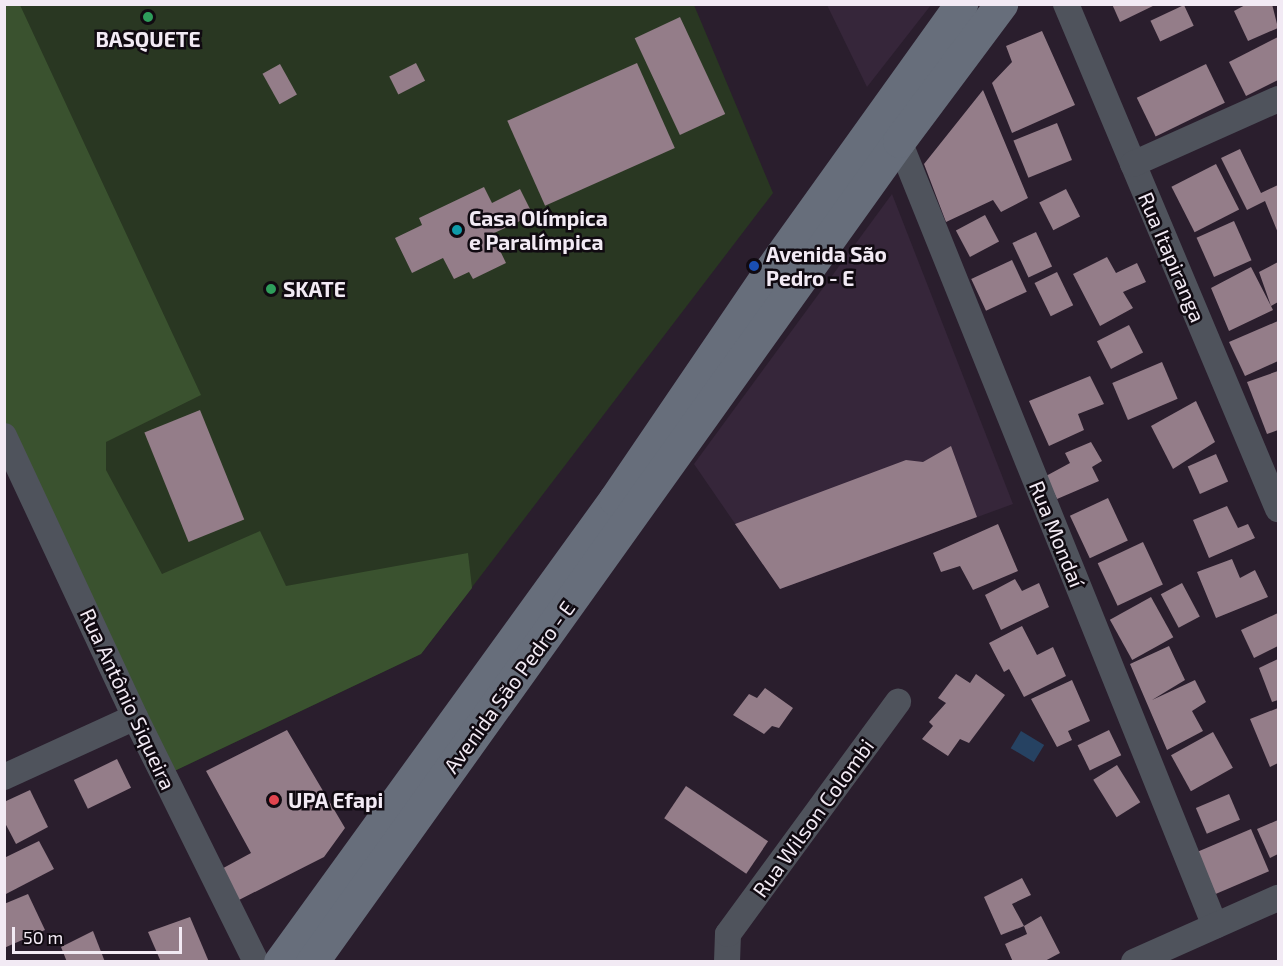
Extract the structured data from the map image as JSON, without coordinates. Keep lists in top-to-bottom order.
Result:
{
  "streets": {
    "main road": ["Avenida São Pedro - E"],
    "street": [
      "Rua Itapiranga",
      "Rua Mondaí",
      "Rua Antônio Siqueira",
      "Rua Wilson Colombi"
    ]
  },
  "crossings": [
    ["Rua Mondaí", "Avenida São Pedro - E"]
  ],
  "places": [
    "BASQUETE",
    "Casa Olímpica e Paralímpica",
    "Avenida São Pedro - E",
    "SKATE",
    "UPA Efapi"
  ],
  "scale_bar": "50 m"
}
